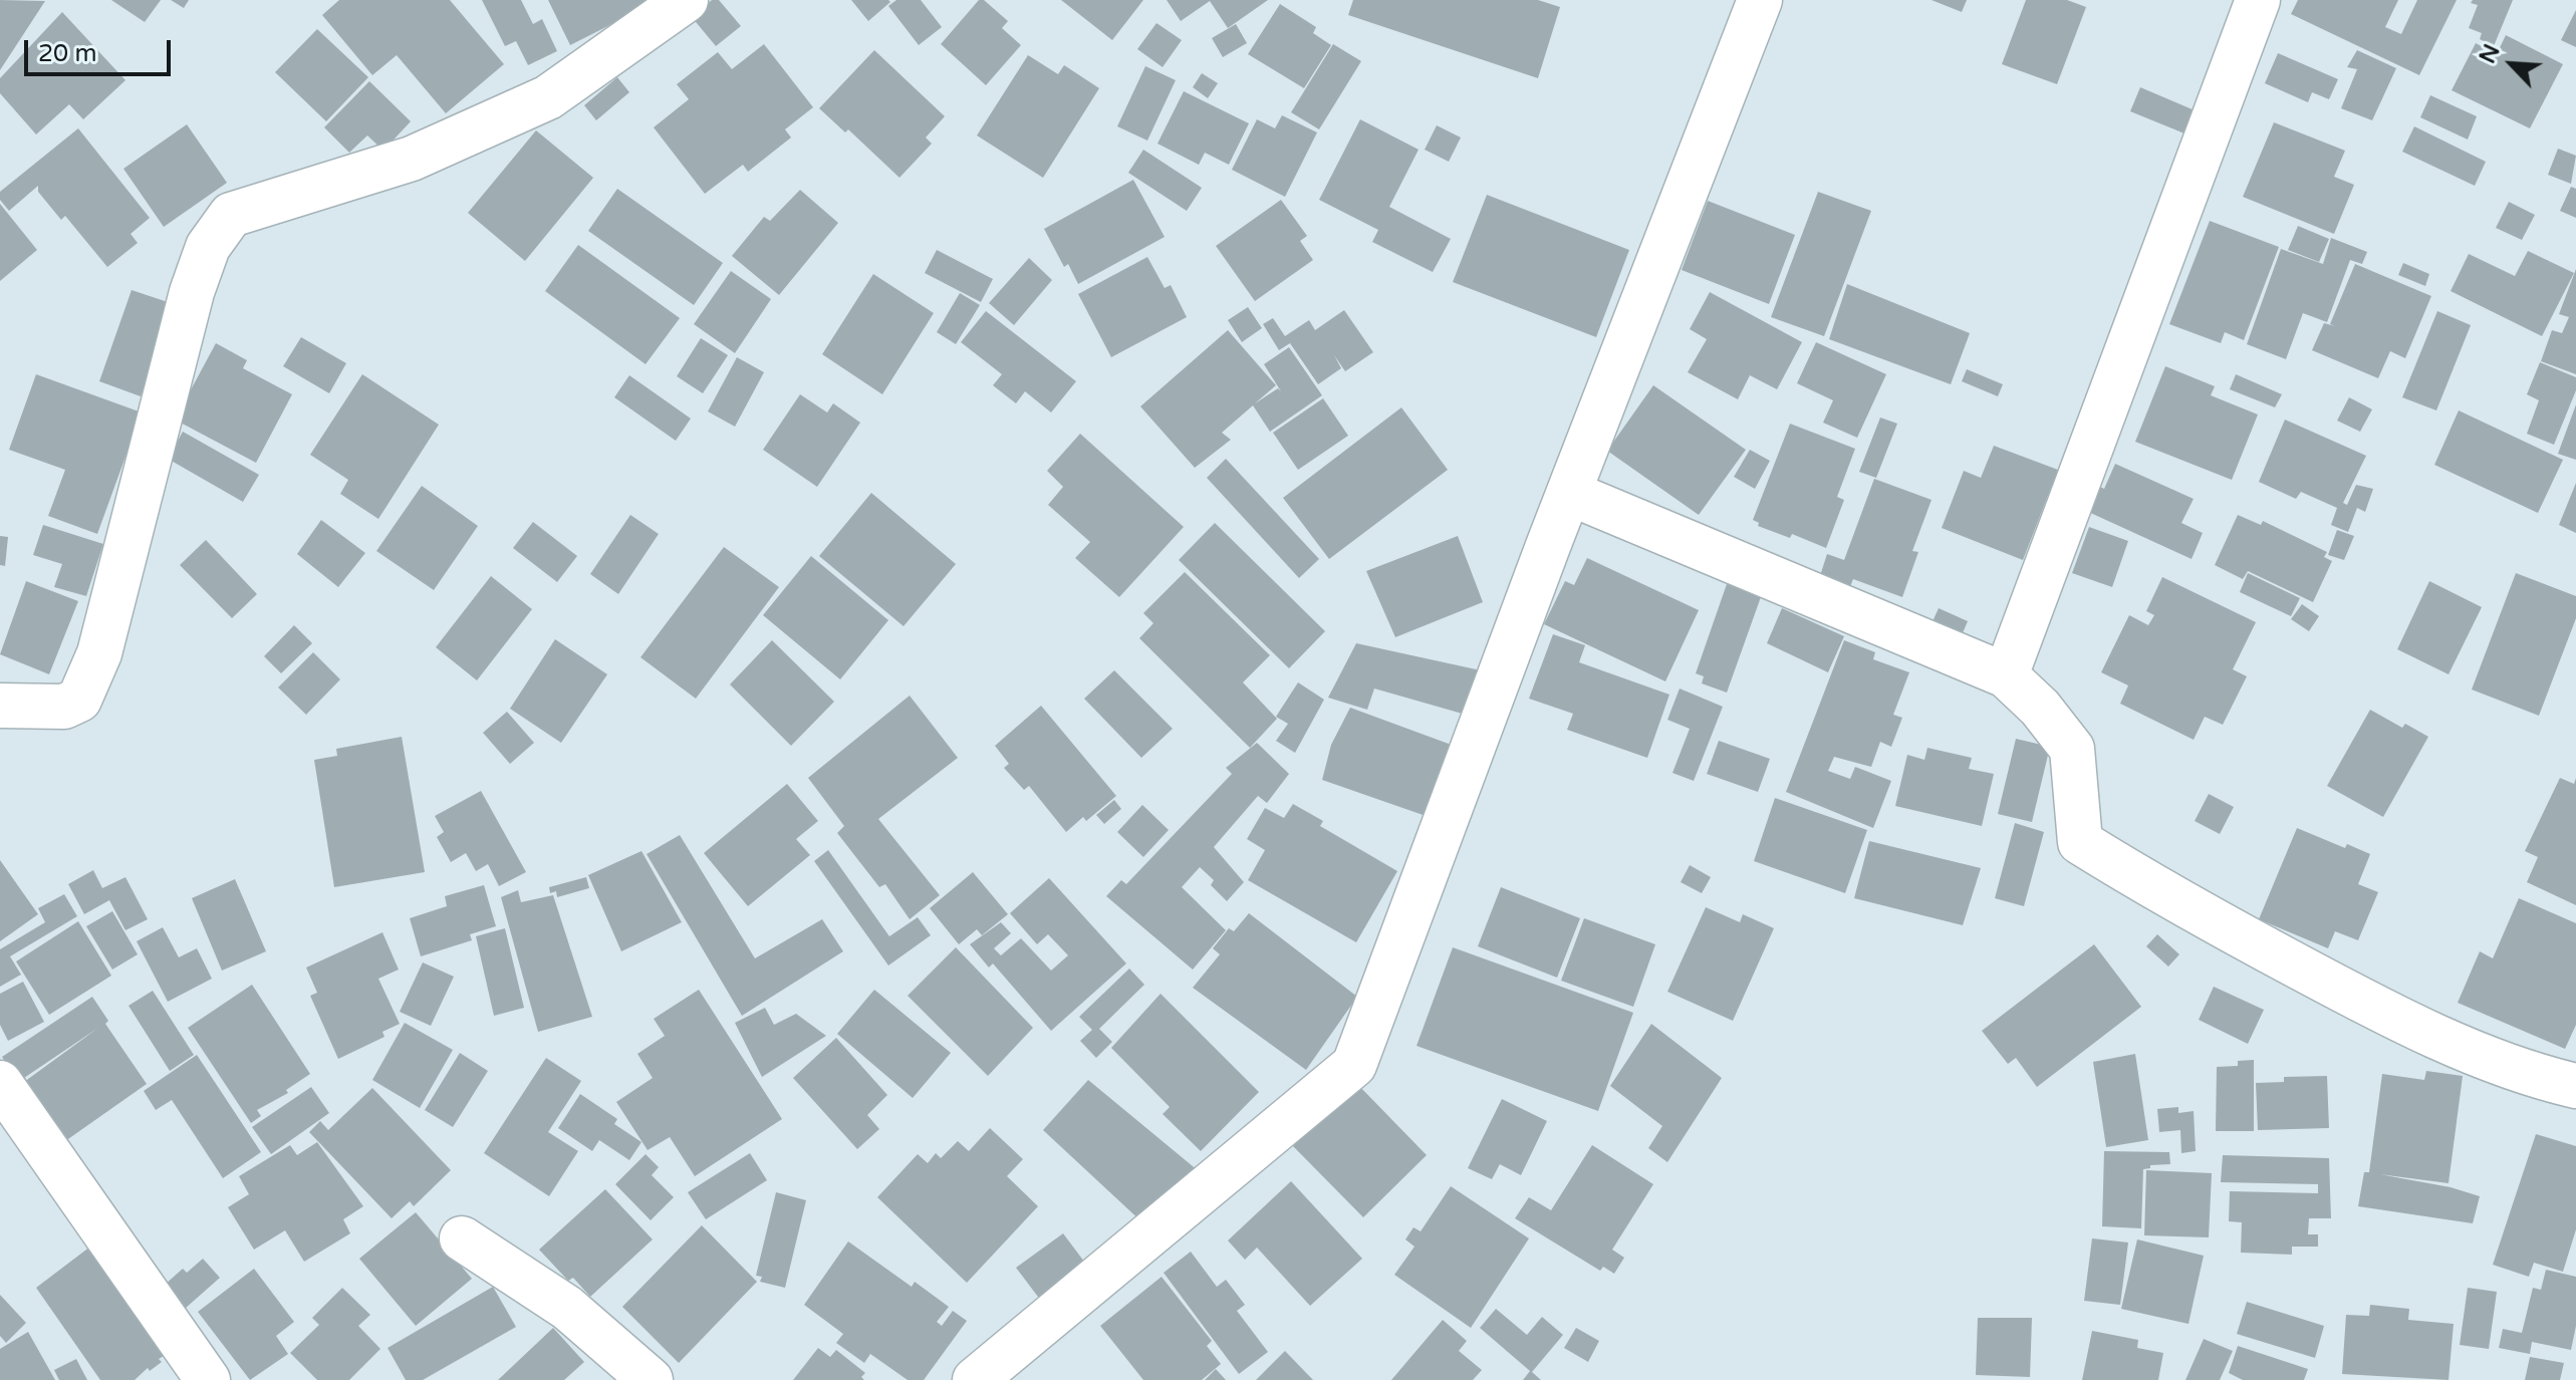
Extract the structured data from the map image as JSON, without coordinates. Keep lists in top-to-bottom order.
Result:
{
  "scale_bar": "20 m",
  "north": "top left"
}
